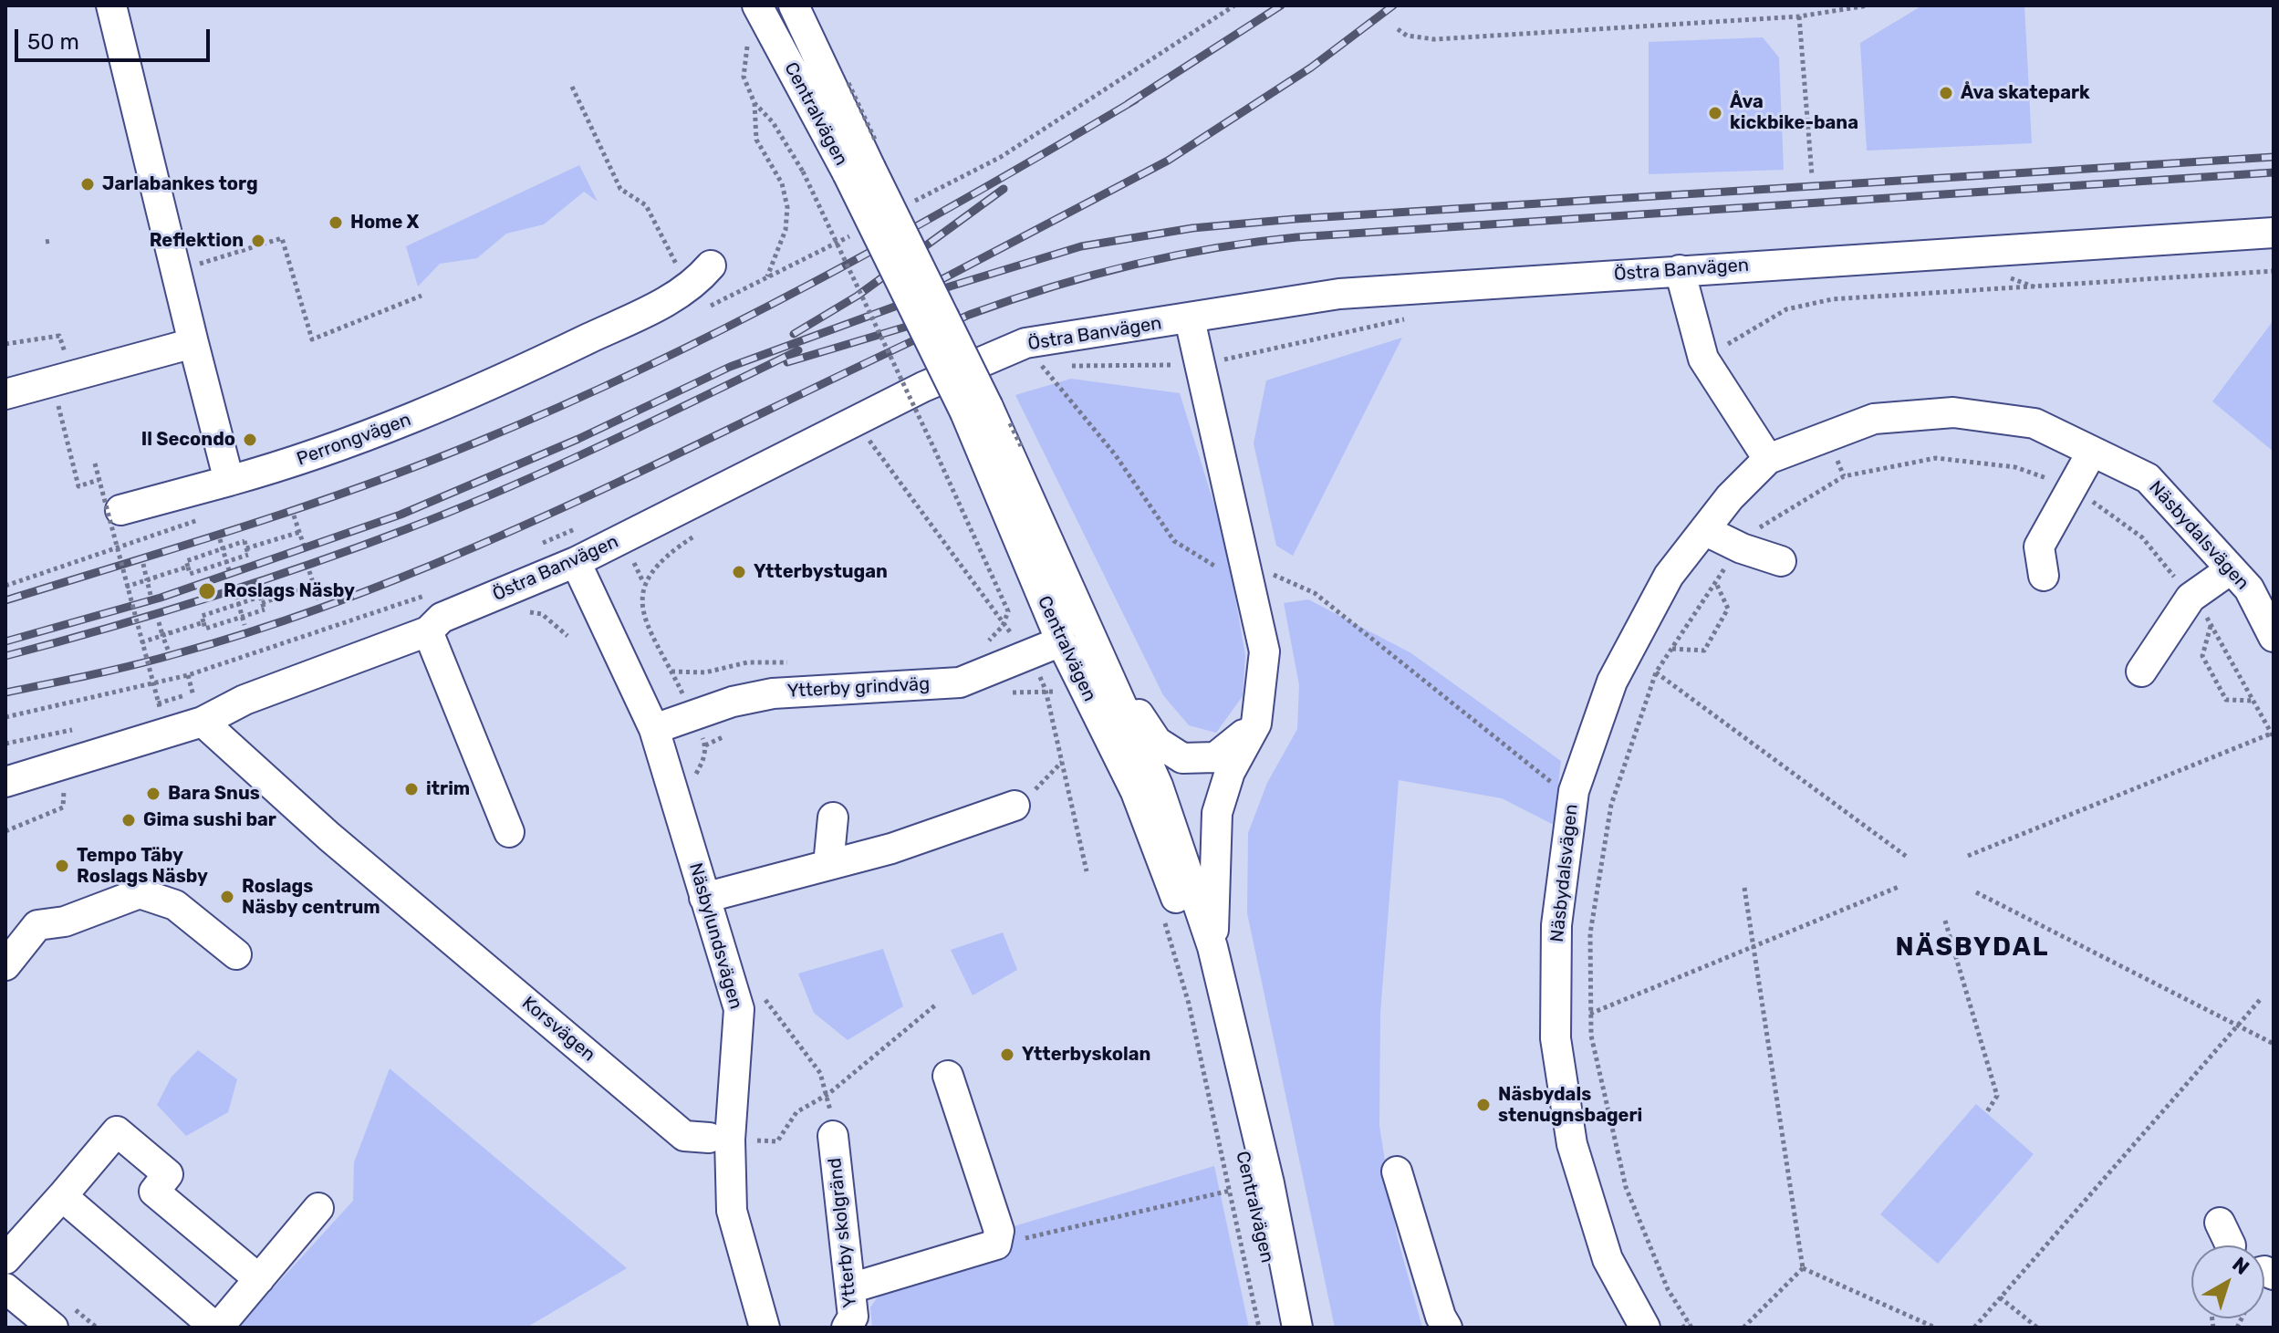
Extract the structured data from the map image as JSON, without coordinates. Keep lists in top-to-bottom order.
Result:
{
  "streets": {
    "street": [
      "Centralvägen",
      "Östra Banvägen",
      "Perrongvägen",
      "Näsbydalsvägen",
      "Ytterby grindväg",
      "Näsbylundsvägen",
      "Korsvägen",
      "Ytterby skolgränd"
    ]
  },
  "crossings": [
    ["Centralvägen", "Ytterby grindväg"],
    ["Östra Banvägen", "Näsbylundsvägen"],
    ["Östra Banvägen", "Korsvägen"],
    ["Ytterby grindväg", "Näsbylundsvägen"],
    ["Näsbylundsvägen", "Korsvägen"]
  ],
  "districts": ["NÄSBYDAL"],
  "places": [
    "Åva skatepark",
    "Åva kickbike-bana",
    "Jarlabankes torg",
    "Home X",
    "Reflektion",
    "Il Secondo",
    "Ytterbystugan",
    "Roslags Näsby",
    "itrim",
    "Bara Snus",
    "Gima sushi bar",
    "Tempo Täby Roslags Näsby",
    "Roslags Näsby centrum",
    "Ytterbyskolan",
    "Näsbydals stenugnsbageri"
  ],
  "scale_bar": "50 m",
  "north": "top right"
}
